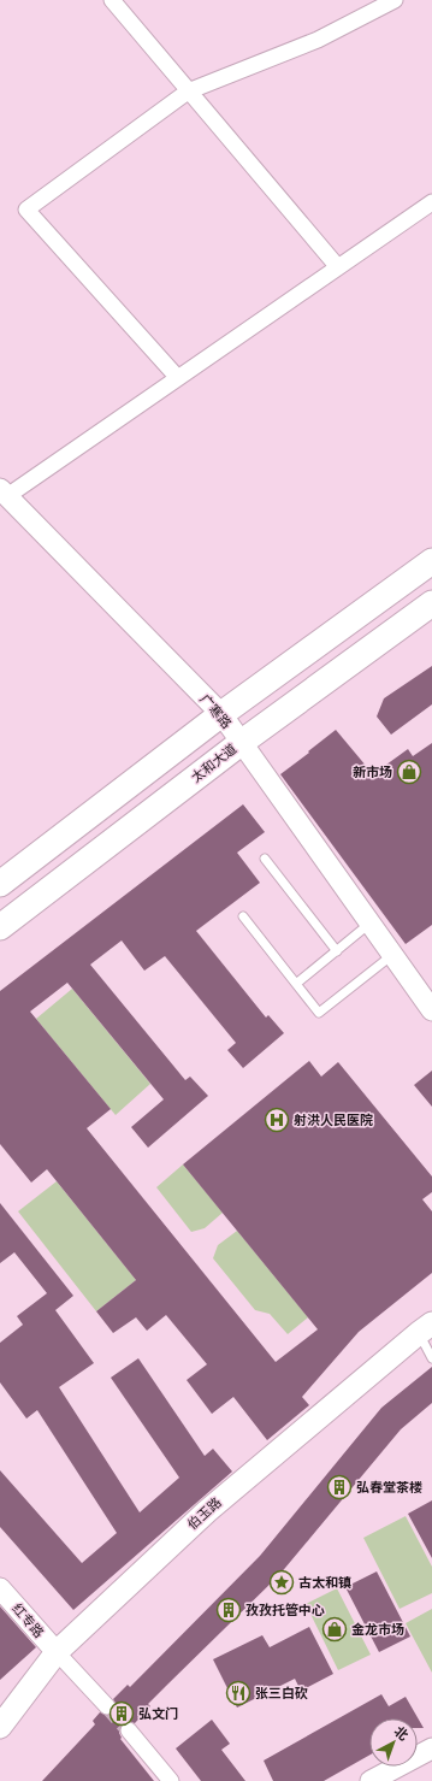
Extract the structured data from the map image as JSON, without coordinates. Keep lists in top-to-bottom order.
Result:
{
  "streets": {
    "main road": ["太和大道", "伯玉路"],
    "street": ["广寒路", "红专路"]
  },
  "crossings": [
    ["广寒路", "太和大道"],
    ["伯玉路", "红专路"]
  ],
  "places": {
    "shop": ["新市场", "金龙市场"],
    "hospital": ["射洪人民医院"],
    "building": ["弘春堂茶楼", "孜孜托管中心", "弘文门"],
    "place": ["古太和镇"],
    "restaurant": ["张三白砍"]
  },
  "north": "top right"
}
